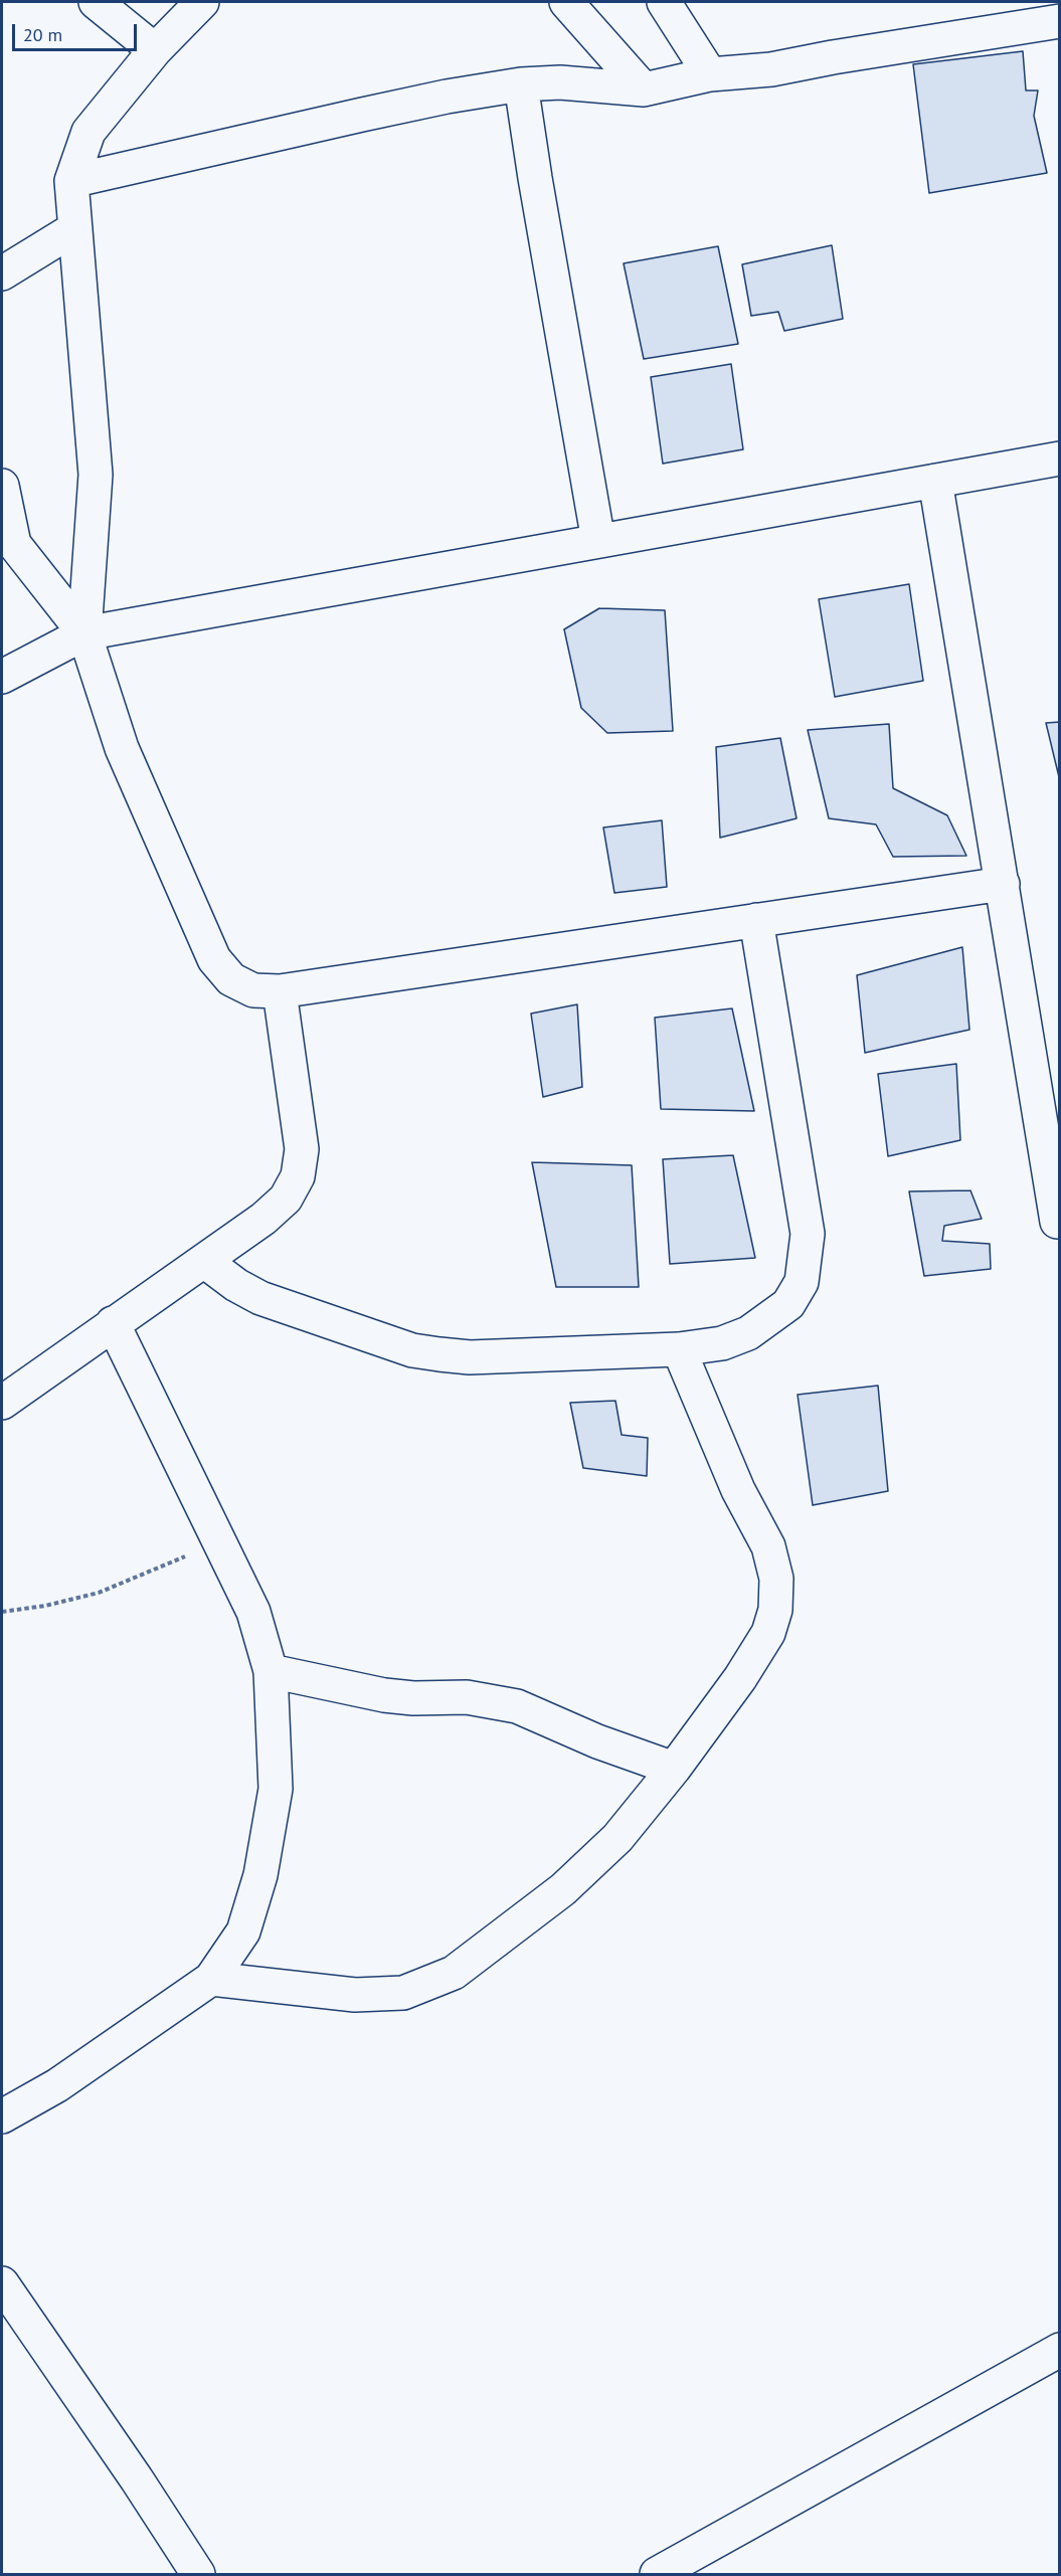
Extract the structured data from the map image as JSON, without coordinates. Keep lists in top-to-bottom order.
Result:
{
  "scale_bar": "20 m"
}
